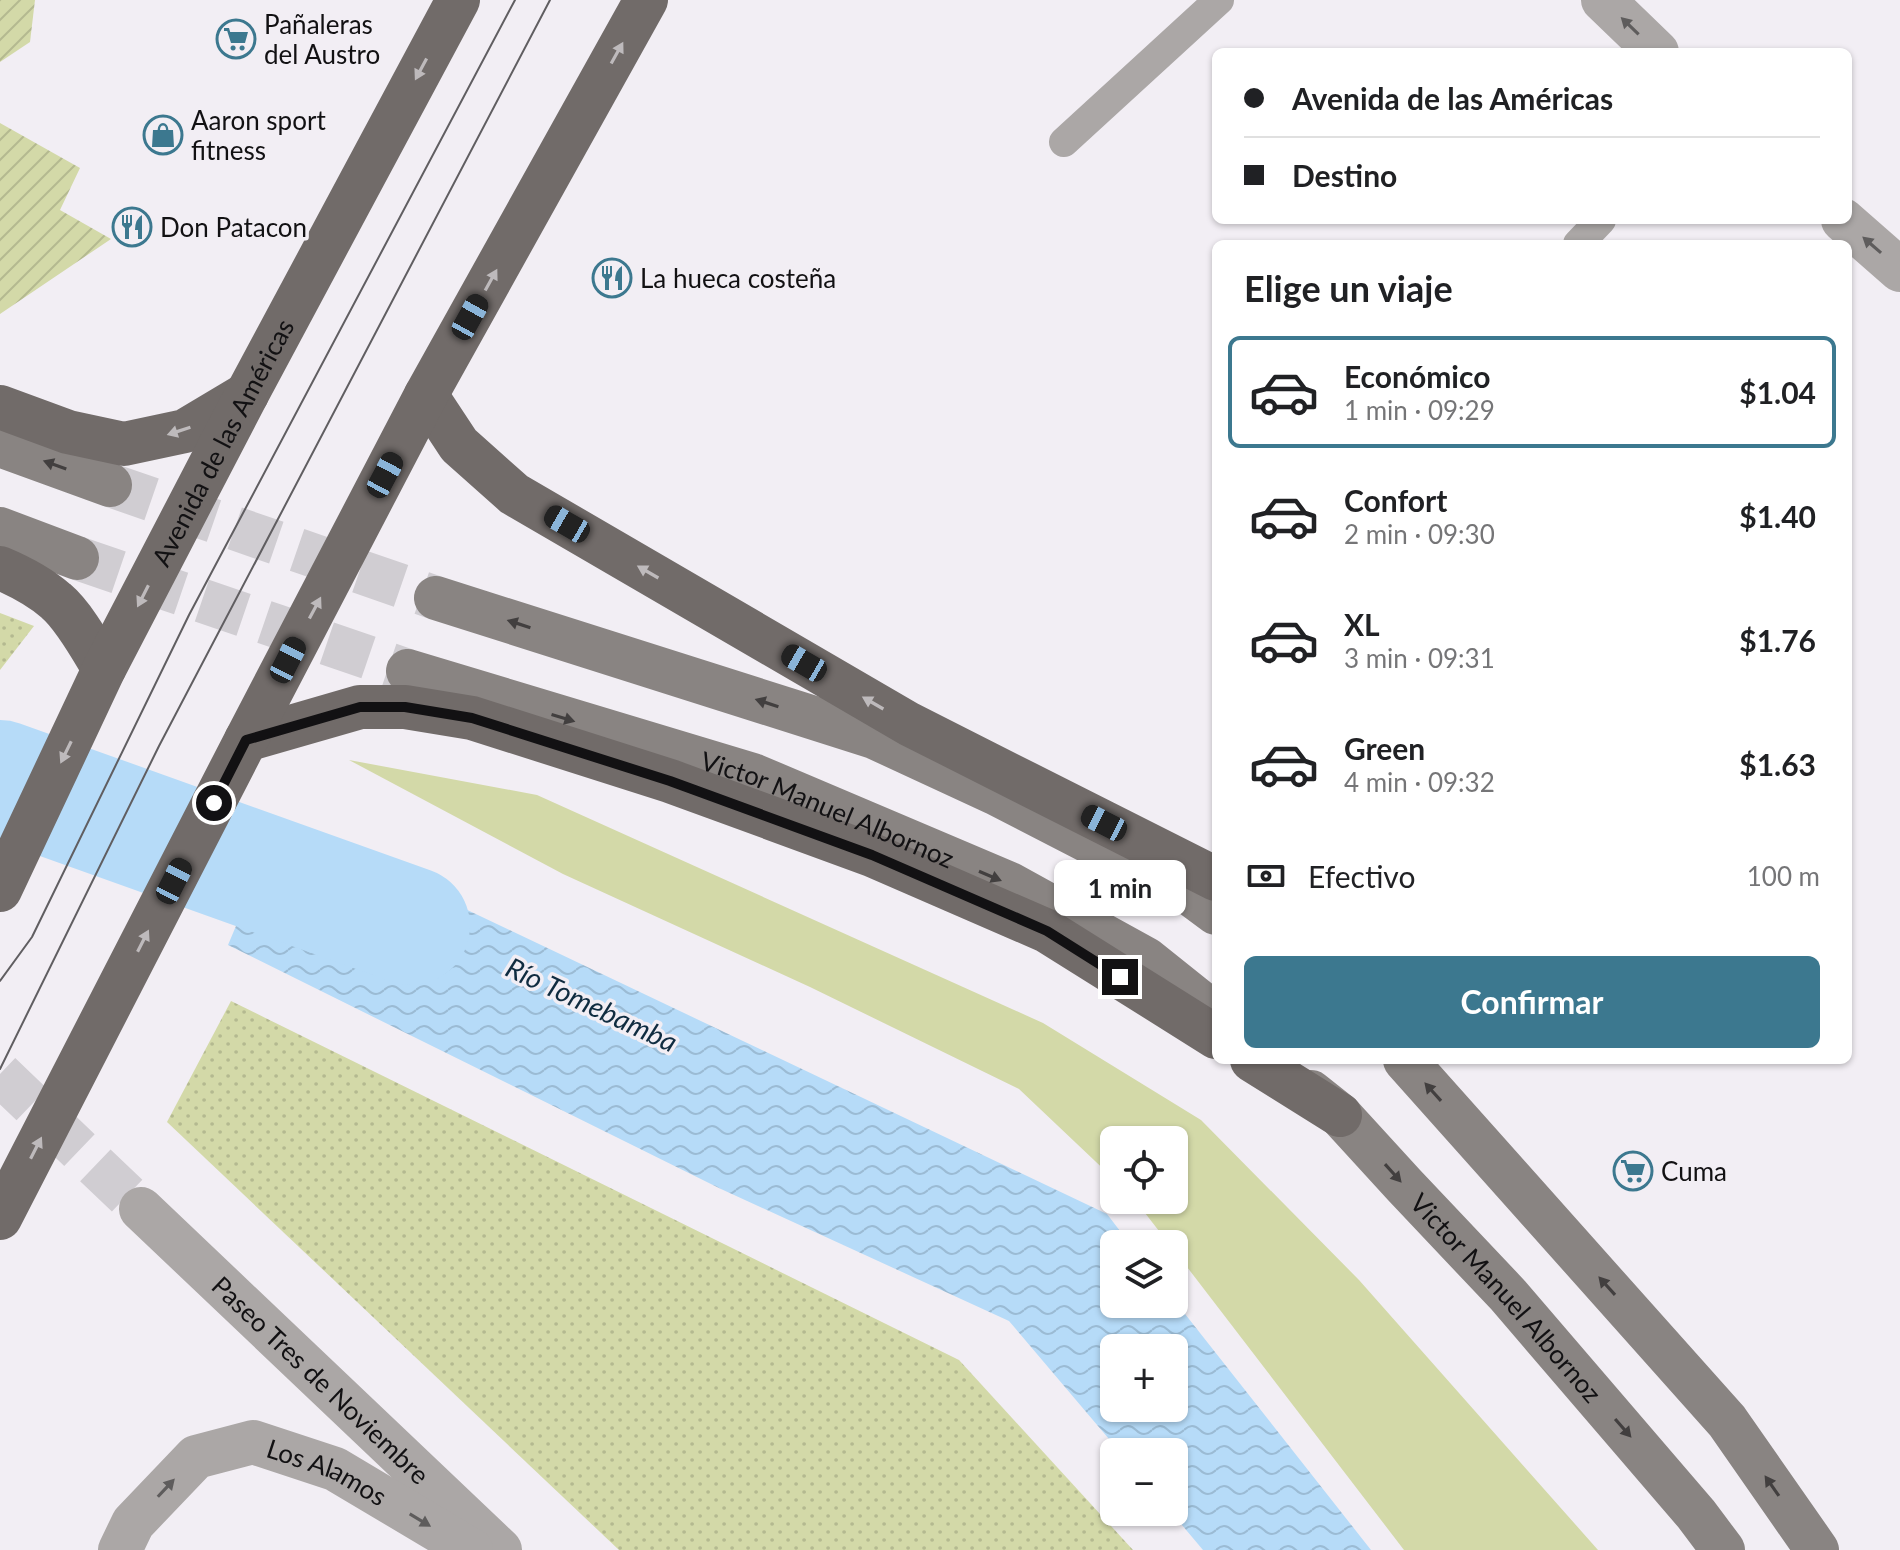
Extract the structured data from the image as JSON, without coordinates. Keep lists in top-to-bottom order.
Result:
{
  "streets": {
    "main road": ["Avenida de las Américas", "Victor Manuel Albornoz"],
    "street": ["Paseo Tres de Noviembre", "Los Alamos"]
  },
  "one_way": ["Los Alamos"],
  "water": ["Río Tomebamba"],
  "places": {
    "supermarket": ["Pañaleras del Austro", "Cuma"],
    "shop": ["Aaron sport fitness"],
    "restaurant": ["Don Patacon", "La hueca costeña"]
  },
  "page": {
    "banner": ["Avenida de las Américas", "Destino"],
    "heading": "Elige un viaje",
    "list": [
      {
        "name": "Económico",
        "note": "1 min · 09:29",
        "value": "$1.04"
      },
      {
        "name": "Confort",
        "note": "2 min · 09:30",
        "value": "$1.40"
      },
      {
        "name": "XL",
        "note": "3 min · 09:31",
        "value": "$1.76"
      },
      {
        "name": "Green",
        "note": "4 min · 09:32",
        "value": "$1.63"
      }
    ],
    "pay": ["Efectivo", "100 m"],
    "bubble": "1 min",
    "buttons": "Confirmar",
    "map_buttons": ["+", "−"]
  }
}
